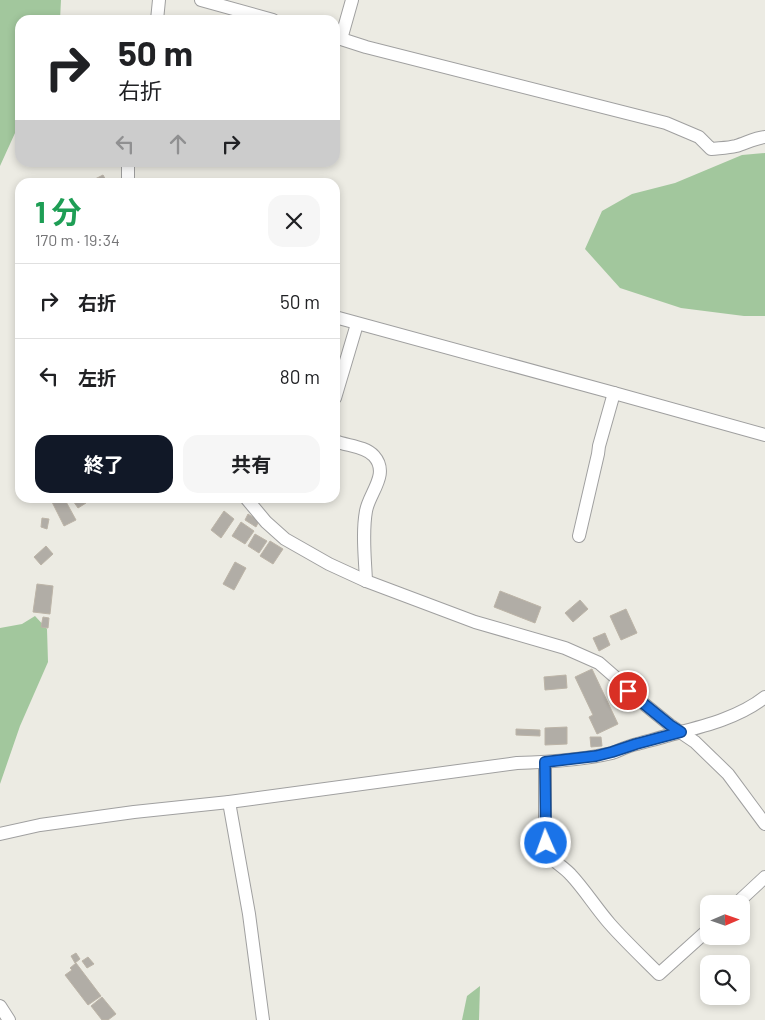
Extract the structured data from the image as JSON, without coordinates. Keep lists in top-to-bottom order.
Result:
{
  "north": "right",
  "page": {
    "turn": ["50 m", "右折"],
    "heading": ["1 分", "170 m · 19:34"],
    "list": [
      {
        "name": "右折",
        "value": "50 m"
      },
      {
        "name": "左折",
        "value": "80 m"
      }
    ],
    "buttons": ["終了", "共有"]
  }
}
